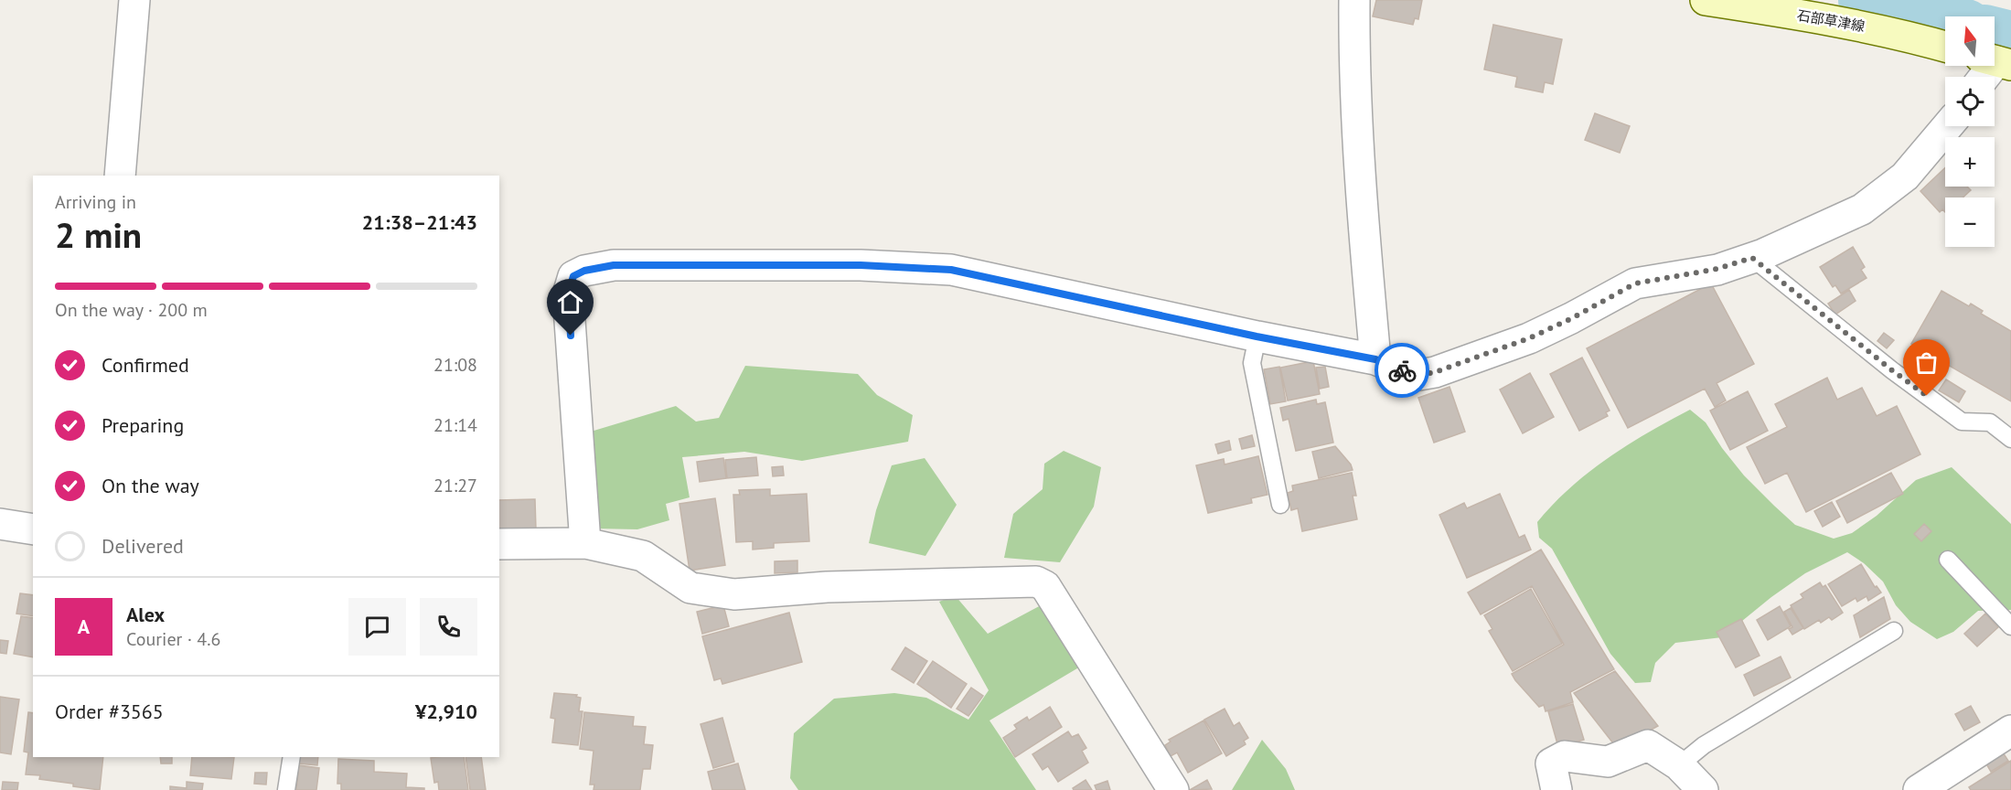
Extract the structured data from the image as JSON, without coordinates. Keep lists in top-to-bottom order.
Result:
{
  "streets": {
    "main road": ["石部草津線"]
  },
  "north": "top",
  "page": {
    "map_buttons": ["+", "−"],
    "heading": ["2 min", "Arriving in", "21:38–21:43"],
    "panel": [
      "Alex",
      "Courier · 4.6",
      "Order #3565",
      "¥2,910"
    ],
    "bar": "On the way · 200 m",
    "list": [
      ["Confirmed", "21:08"],
      ["Preparing", "21:14"],
      ["On the way", "21:27"],
      "Delivered"
    ],
    "round": "A"
  }
}
